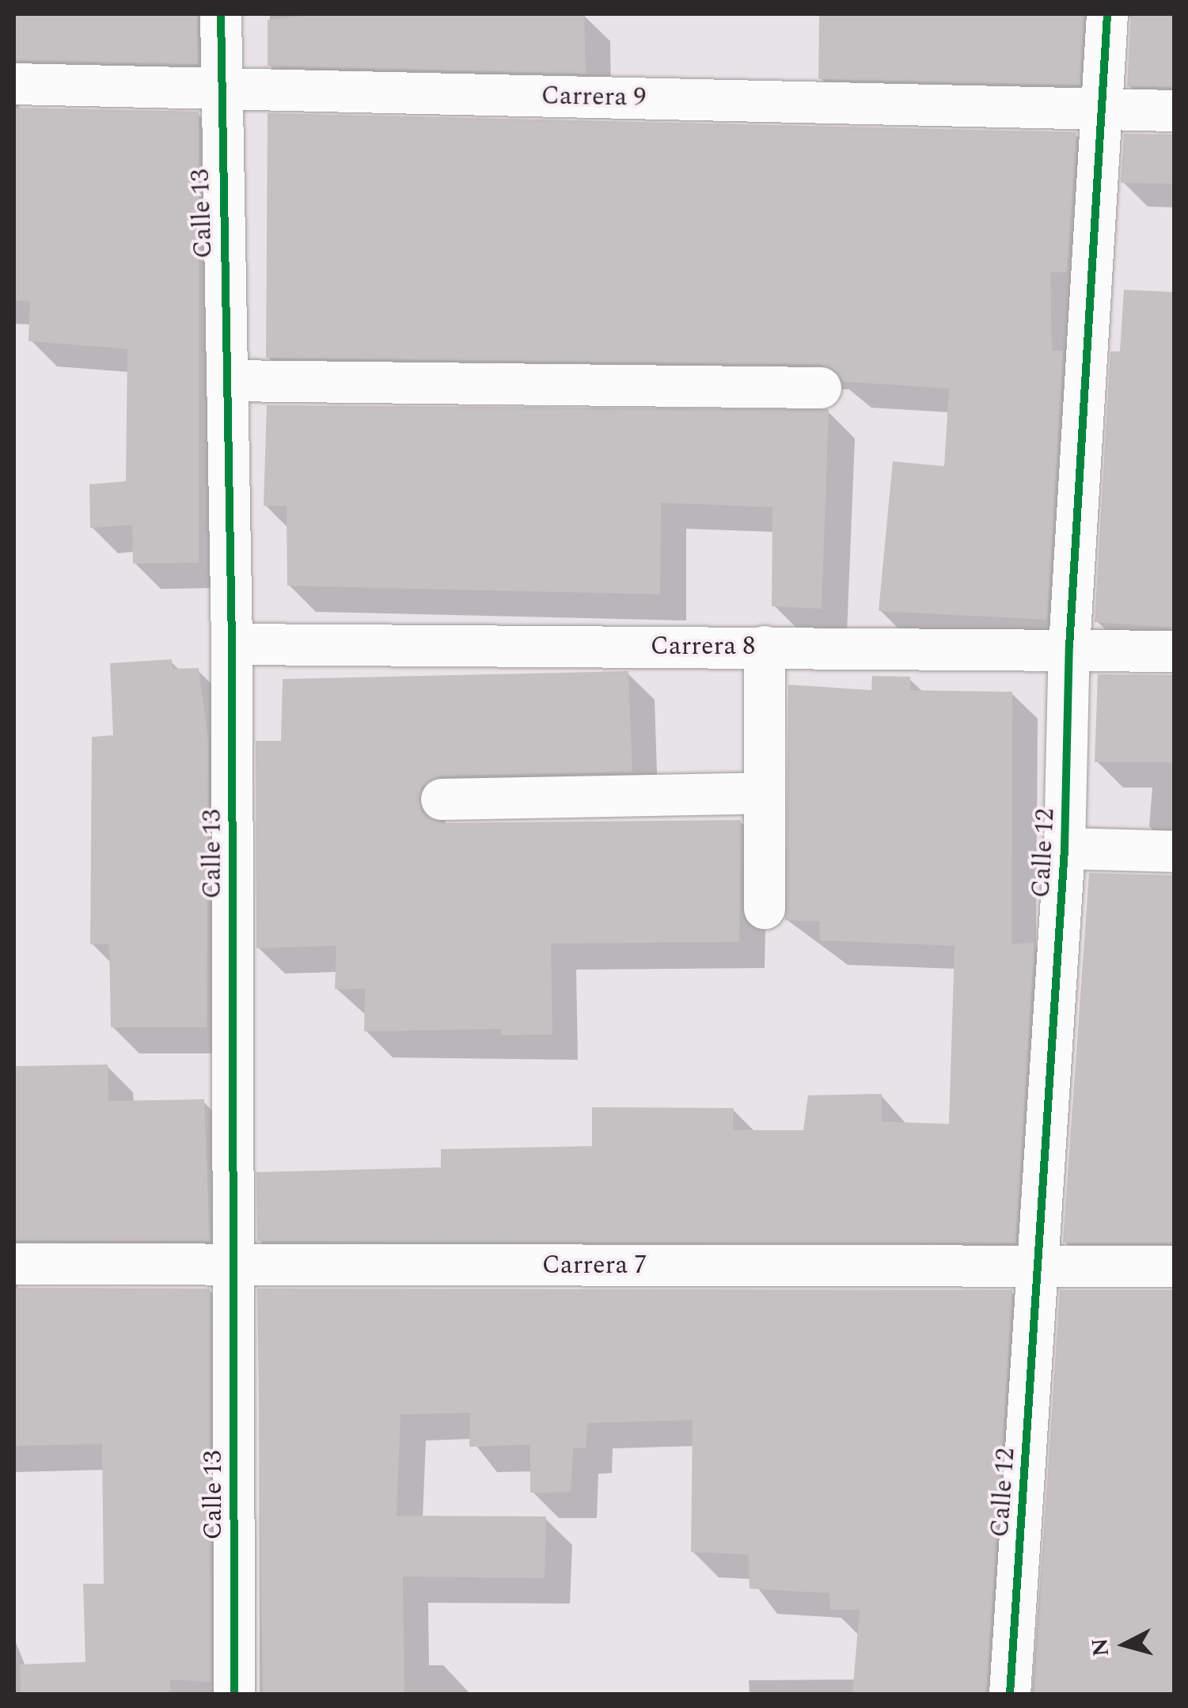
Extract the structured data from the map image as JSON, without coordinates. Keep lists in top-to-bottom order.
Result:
{
  "streets": {
    "street": [
      "Carrera 9",
      "Calle 13",
      "Carrera 8",
      "Calle 12",
      "Carrera 7"
    ]
  },
  "crossings": [
    ["Carrera 9", "Calle 13"],
    ["Carrera 9", "Calle 12"],
    ["Calle 13", "Carrera 8"],
    ["Calle 13", "Carrera 7"],
    ["Carrera 8", "Calle 12"],
    ["Calle 12", "Carrera 7"]
  ],
  "north": "left"
}
